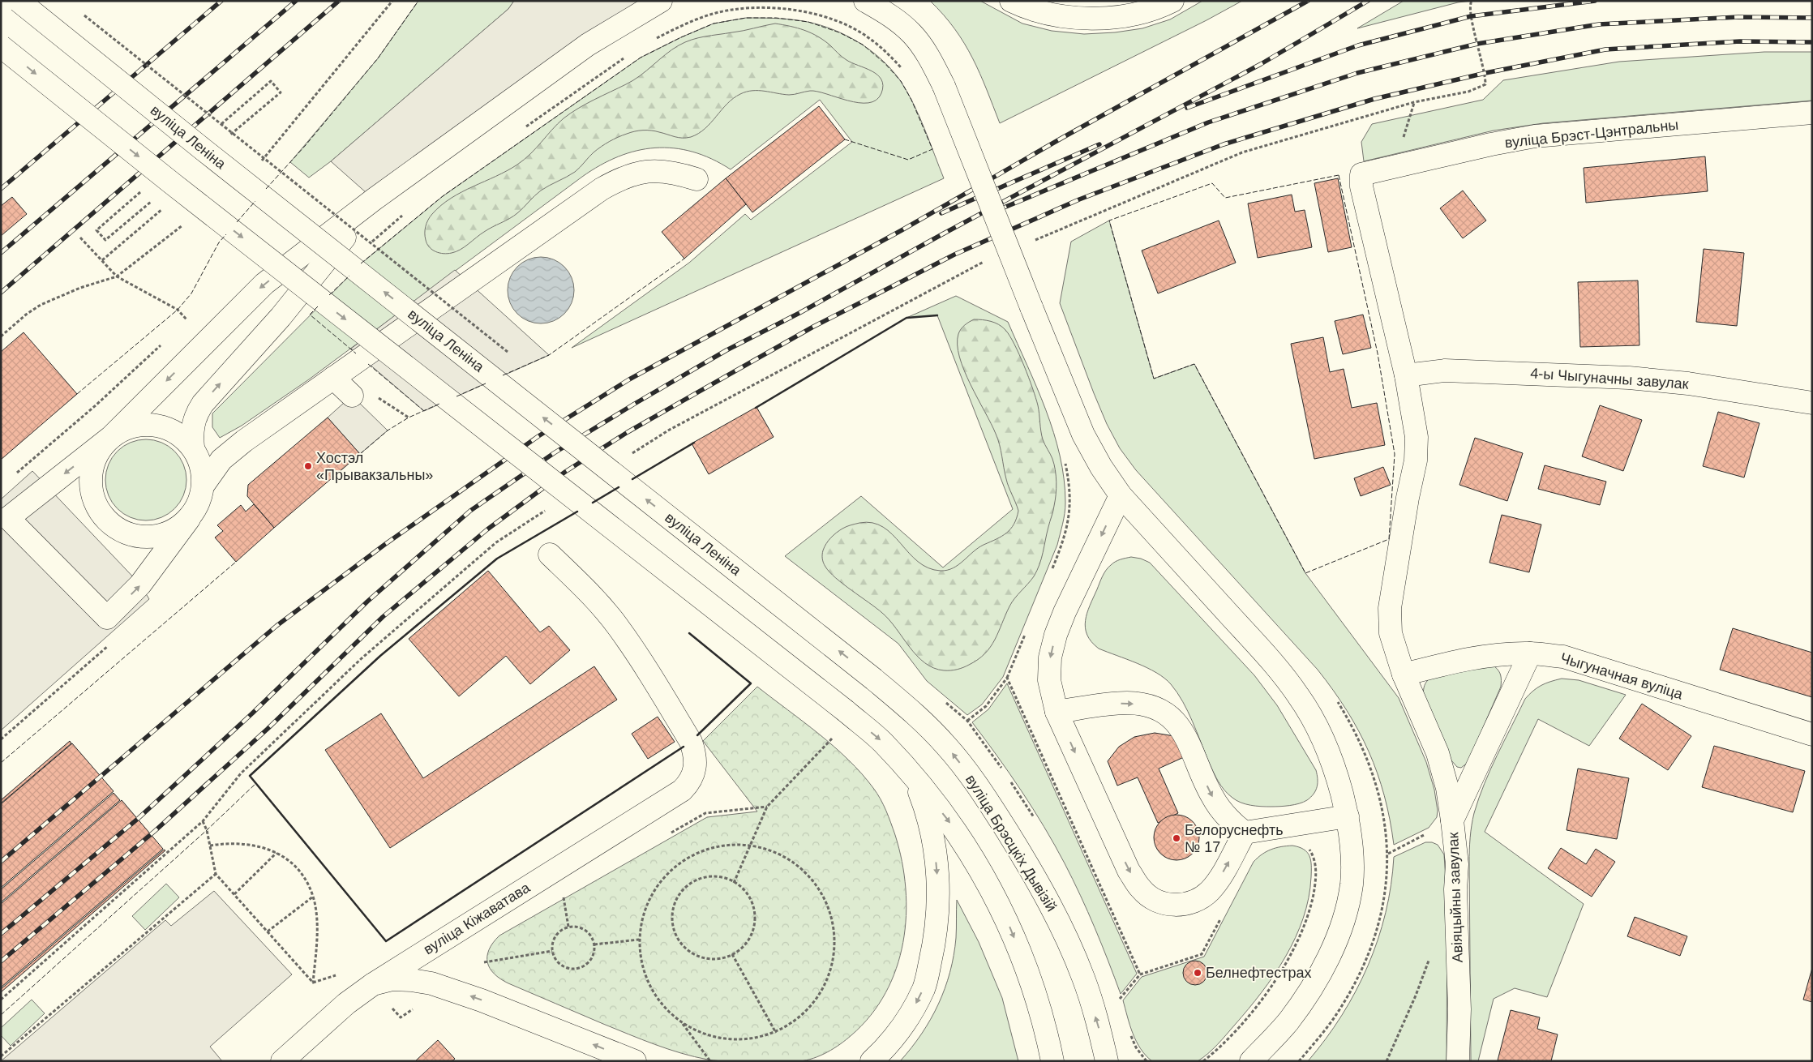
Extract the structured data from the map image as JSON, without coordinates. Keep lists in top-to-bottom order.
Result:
{
  "streets": {
    "street": [
      "вуліца Брэст-Цэнтральны",
      "вуліца Леніна",
      "4-ы Чыгуначны завулак",
      "Чыгуначная вуліца",
      "вуліца Брэсцкіх Дывізій",
      "Авіяцыйны завулак",
      "вуліца Кіжаватава"
    ]
  },
  "crossings": [
    ["вуліца Брэст-Цэнтральны", "4-ы Чыгуначны завулак"],
    ["вуліца Леніна", "вуліца Брэсцкіх Дывізій"],
    ["Чыгуначная вуліца", "Авіяцыйны завулак"]
  ],
  "places": ["Хостэл «Прывакзальны»", "Белоруснефть № 17", "Белнефтестрах"]
}
